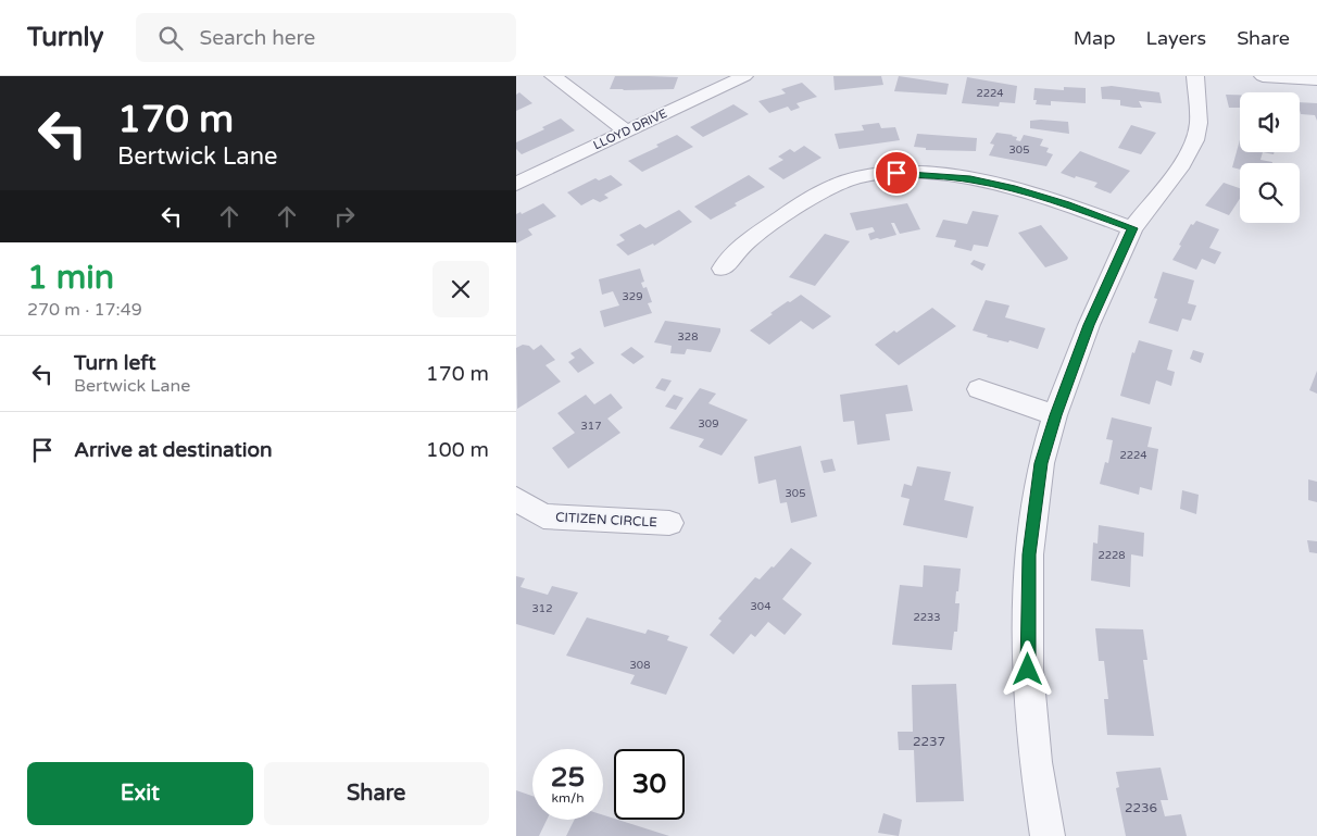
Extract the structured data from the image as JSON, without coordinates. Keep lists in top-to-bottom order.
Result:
{
  "streets": {
    "street": ["LLOYD DRIVE", "CITIZEN CIRCLE"]
  },
  "house_numbers": [
    "2224",
    "305",
    "329",
    "328",
    "309",
    "317",
    "2224",
    "305",
    "2228",
    "304",
    "312",
    "2233",
    "308",
    "2237",
    "2236"
  ],
  "page": {
    "header": "Turnly",
    "search": "Search here",
    "nav": ["Map", "Layers", "Share"],
    "turn": ["170 m", "Bertwick Lane"],
    "heading": ["1 min", "270 m · 17:49"],
    "list": [
      {
        "name": "Turn left",
        "note": "Bertwick Lane",
        "value": "170 m"
      },
      {
        "name": "Arrive at destination",
        "value": "100 m"
      }
    ],
    "speed": "25 km/h",
    "limit": "30",
    "buttons": ["Exit", "Share"]
  }
}
